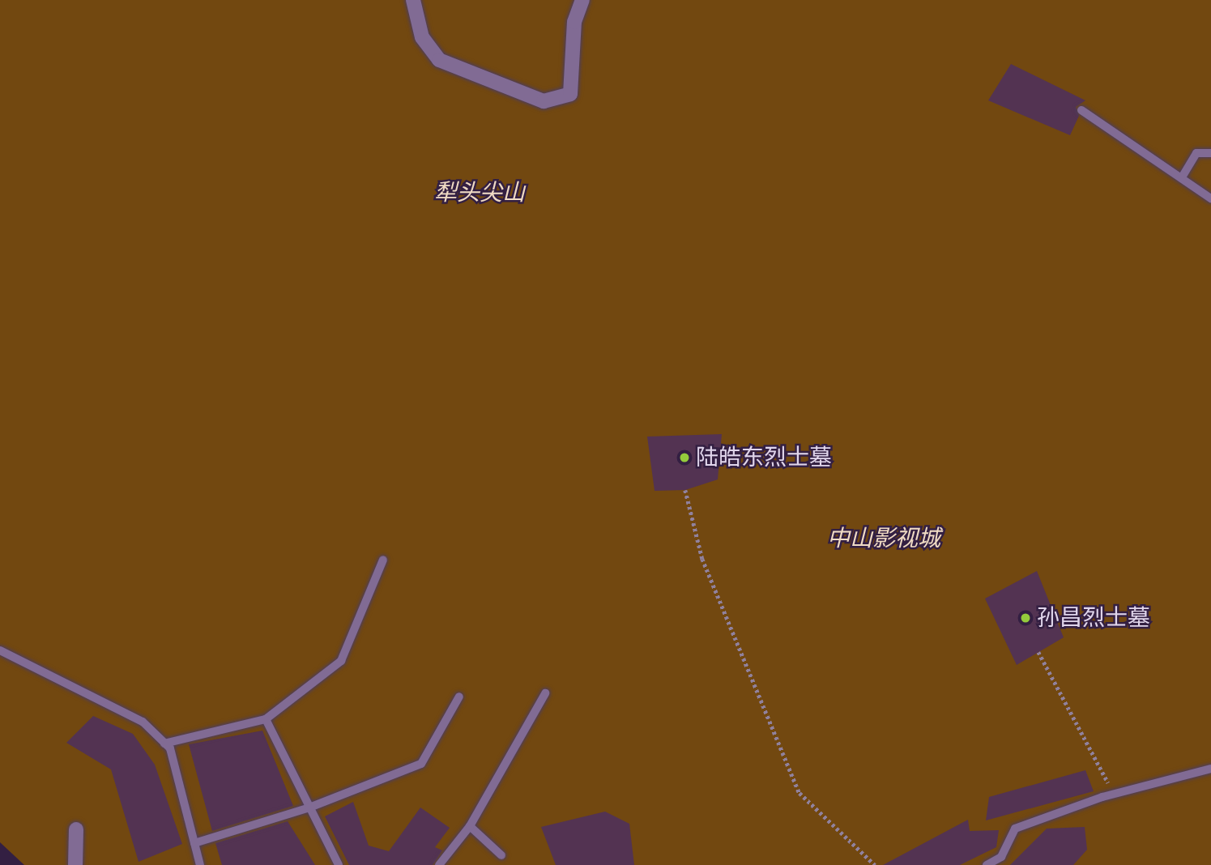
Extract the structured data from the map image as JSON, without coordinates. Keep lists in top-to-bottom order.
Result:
{
  "parks": ["犁头尖山", "中山影视城"],
  "places": ["陆皓东烈士墓", "孙昌烈士墓"]
}
